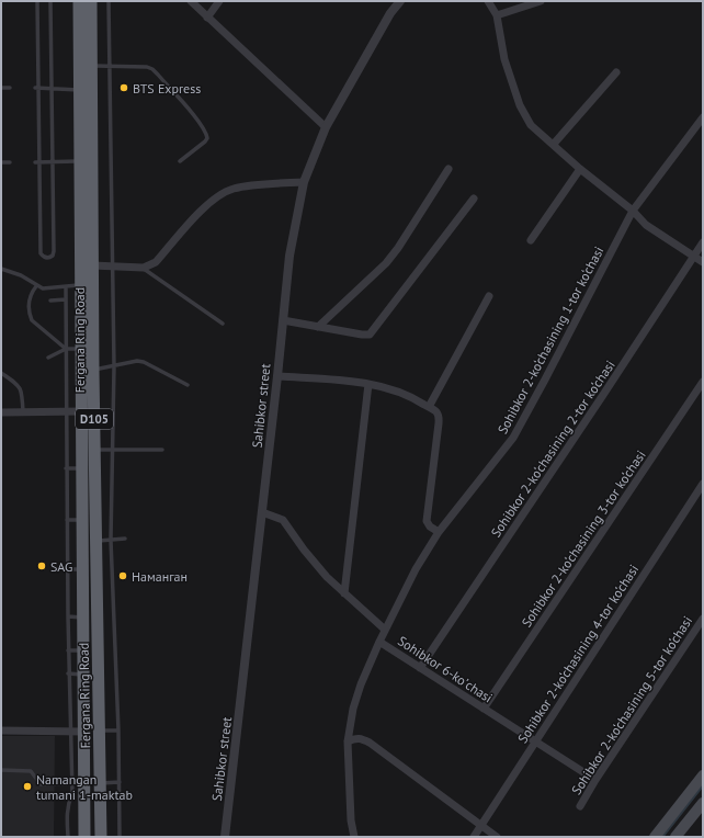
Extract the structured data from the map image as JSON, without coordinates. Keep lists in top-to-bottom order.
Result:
{
  "streets": {
    "highway": ["Fergana Ring Road", "D105"],
    "street": [
      "Sohibkor 2-ko‘chasining 1-tor ko‘chasi",
      "Sahibkor street",
      "Sohibkor 2-ko‘chasining 2-tor ko‘chasi",
      "Sohibkor 2-ko‘chasining 3-tor ko‘chasi",
      "Sohibkor 2-ko‘chasining 4-tor ko‘chasi",
      "Sohibkor 6-koʼchasi",
      "Sohibkor 2-ko‘chasining 5-tor ko‘chasi"
    ]
  },
  "crossings": [
    ["Sohibkor 2-ko‘chasining 1-tor ko‘chasi", "Sohibkor 6-koʼchasi"],
    ["Sohibkor 2-ko‘chasining 2-tor ko‘chasi", "Sohibkor 6-koʼchasi"],
    ["Sohibkor 2-ko‘chasining 3-tor ko‘chasi", "Sohibkor 6-koʼchasi"],
    ["Sohibkor 2-ko‘chasining 4-tor ko‘chasi", "Sohibkor 6-koʼchasi"],
    ["Sohibkor 6-koʼchasi", "Sohibkor 2-ko‘chasining 5-tor ko‘chasi"]
  ],
  "places": [
    "BTS Express",
    "SAG",
    "Наманган",
    "Namangan tumani 1-maktab"
  ]
}
